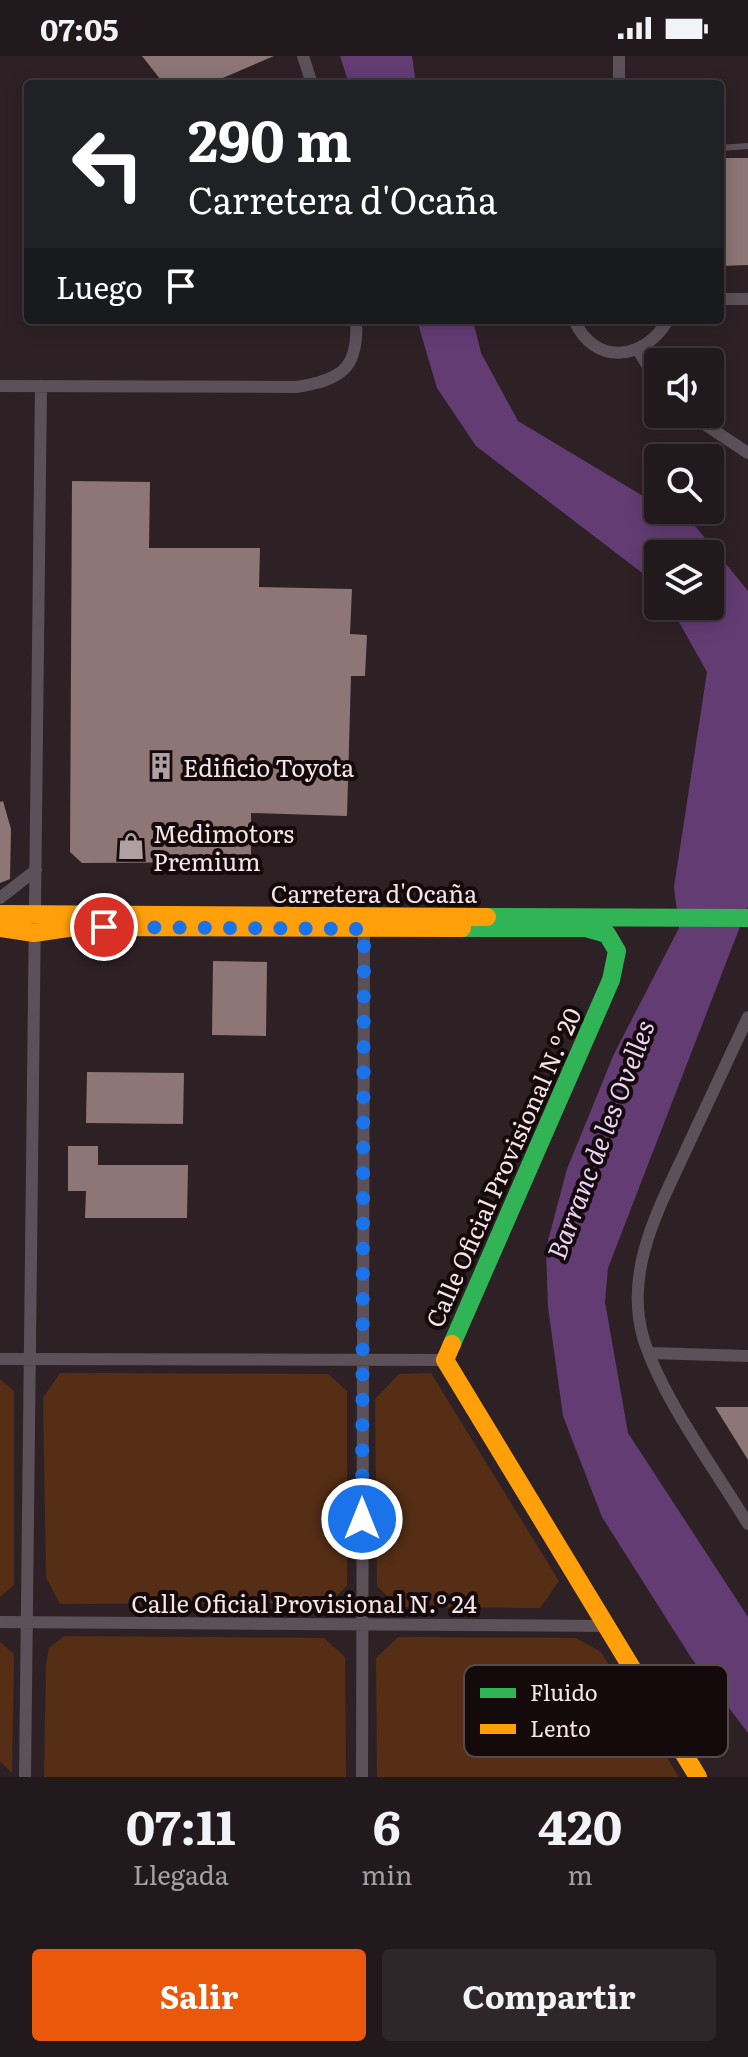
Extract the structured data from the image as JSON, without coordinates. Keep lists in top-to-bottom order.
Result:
{
  "streets": {
    "street": ["Carretera d'Ocaña", "Calle Oficial Provisional N.º 20", "Calle Oficial Provisional N.º 24"]
  },
  "crossings": [
    ["Carretera d'Ocaña", "Calle Oficial Provisional N.º 20"],
    ["Calle Oficial Provisional N.º 20", "Calle Oficial Provisional N.º 24"]
  ],
  "water": ["Barranc de les Ovelles"],
  "places": {
    "building": ["Edificio Toyota"],
    "shop": ["Medimotors Premium"]
  },
  "legend": ["Fluido", "Lento"],
  "page": {
    "status": "07:05",
    "turn": ["290 m", "Carretera d'Ocaña"],
    "then": "Luego",
    "eta": [
      "07:11",
      "Llegada",
      "6",
      "min",
      "420",
      "m"
    ],
    "buttons": ["Salir", "Compartir"]
  }
}
